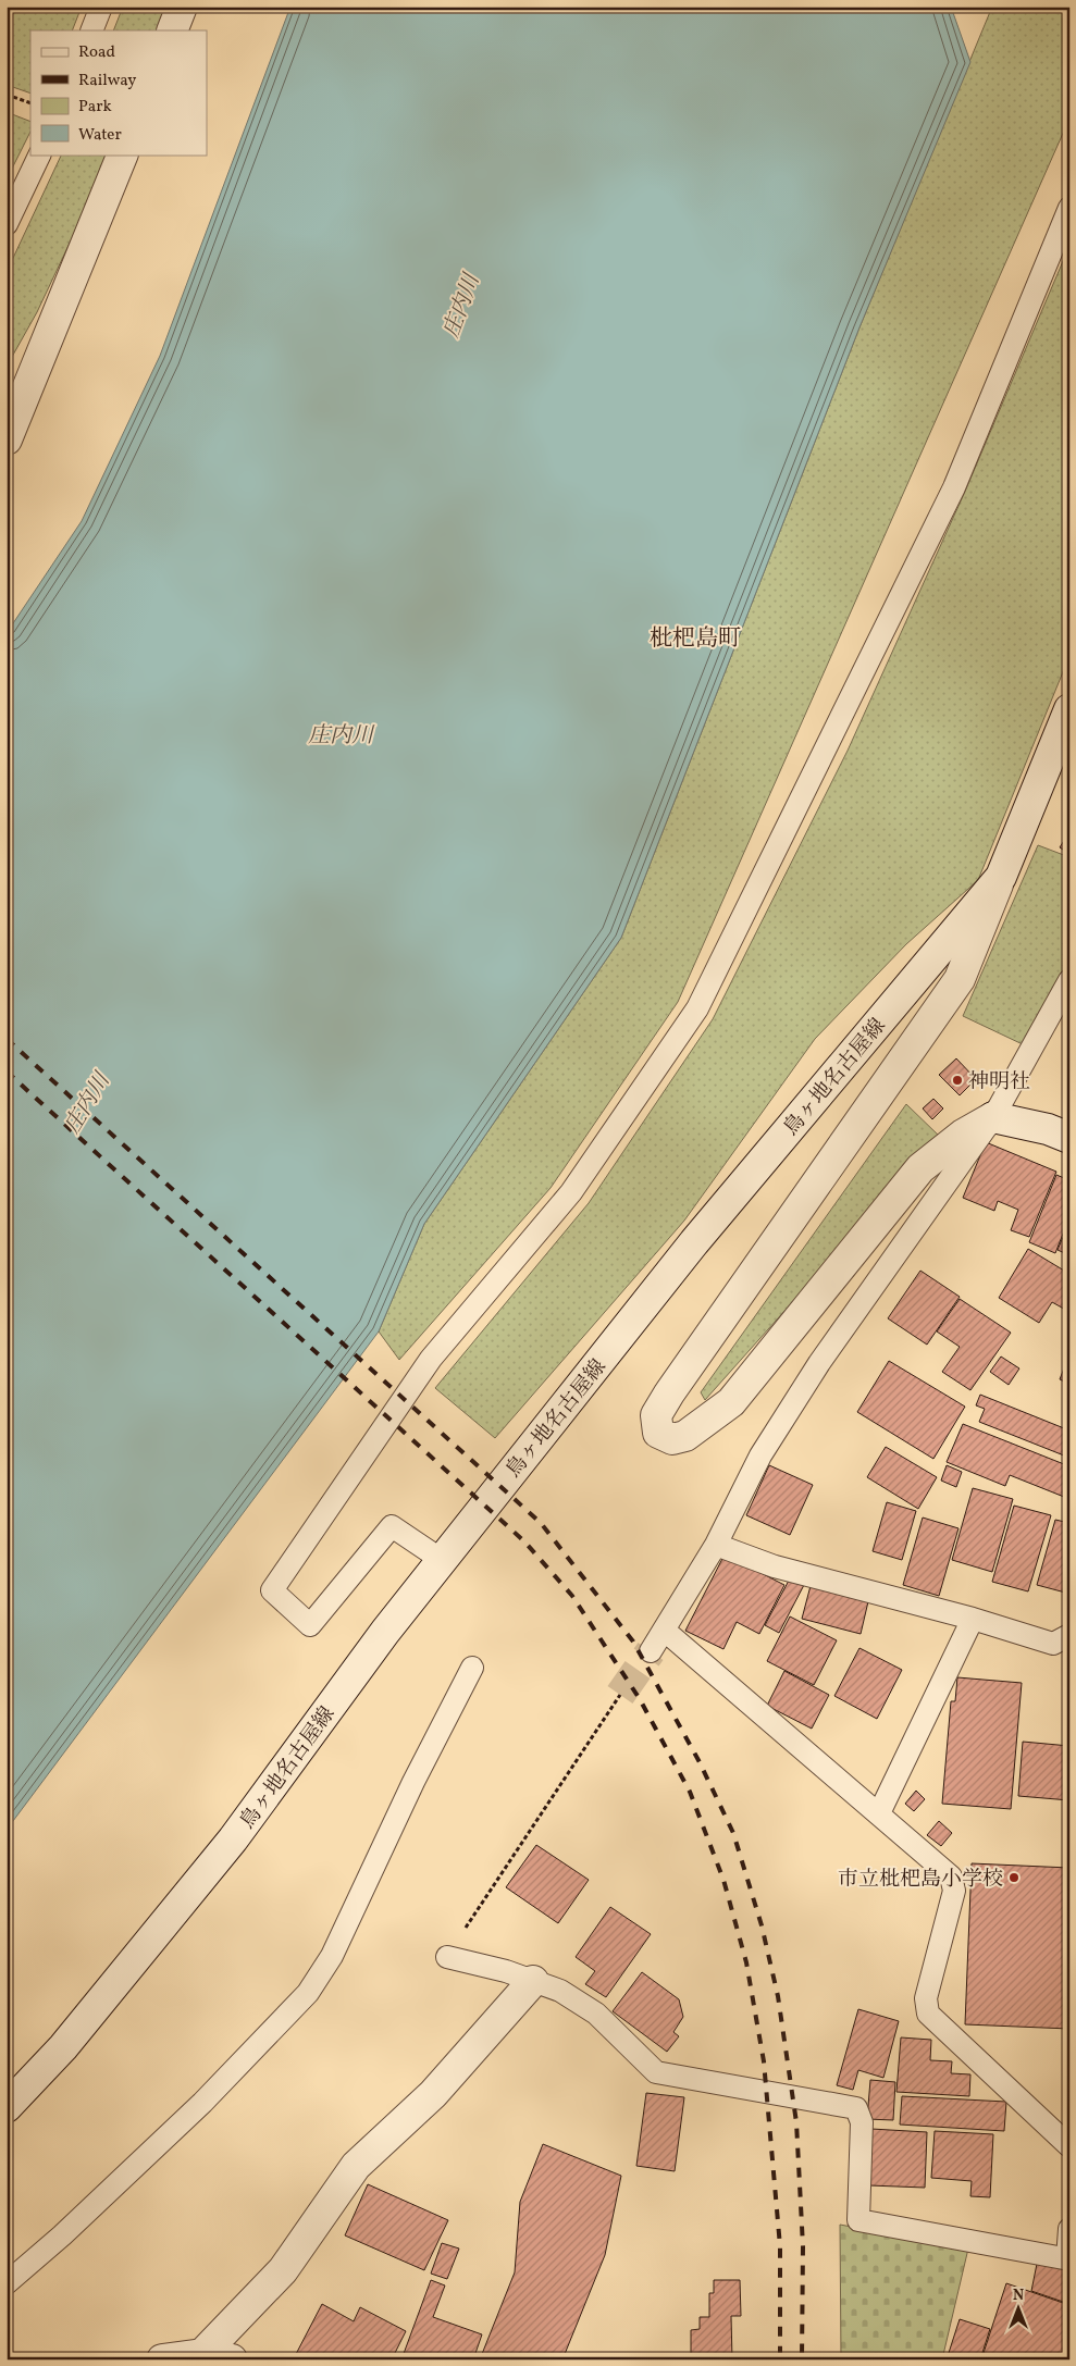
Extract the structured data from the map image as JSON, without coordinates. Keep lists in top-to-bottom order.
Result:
{
  "streets": {
    "street": ["鳥ヶ地名古屋線"]
  },
  "districts": ["枇杷島町"],
  "water": ["庄内川"],
  "places": ["神明社", "市立枇杷島小学校"],
  "legend": [
    "Road",
    "Railway",
    "Park",
    "Water"
  ],
  "north": "top"
}
